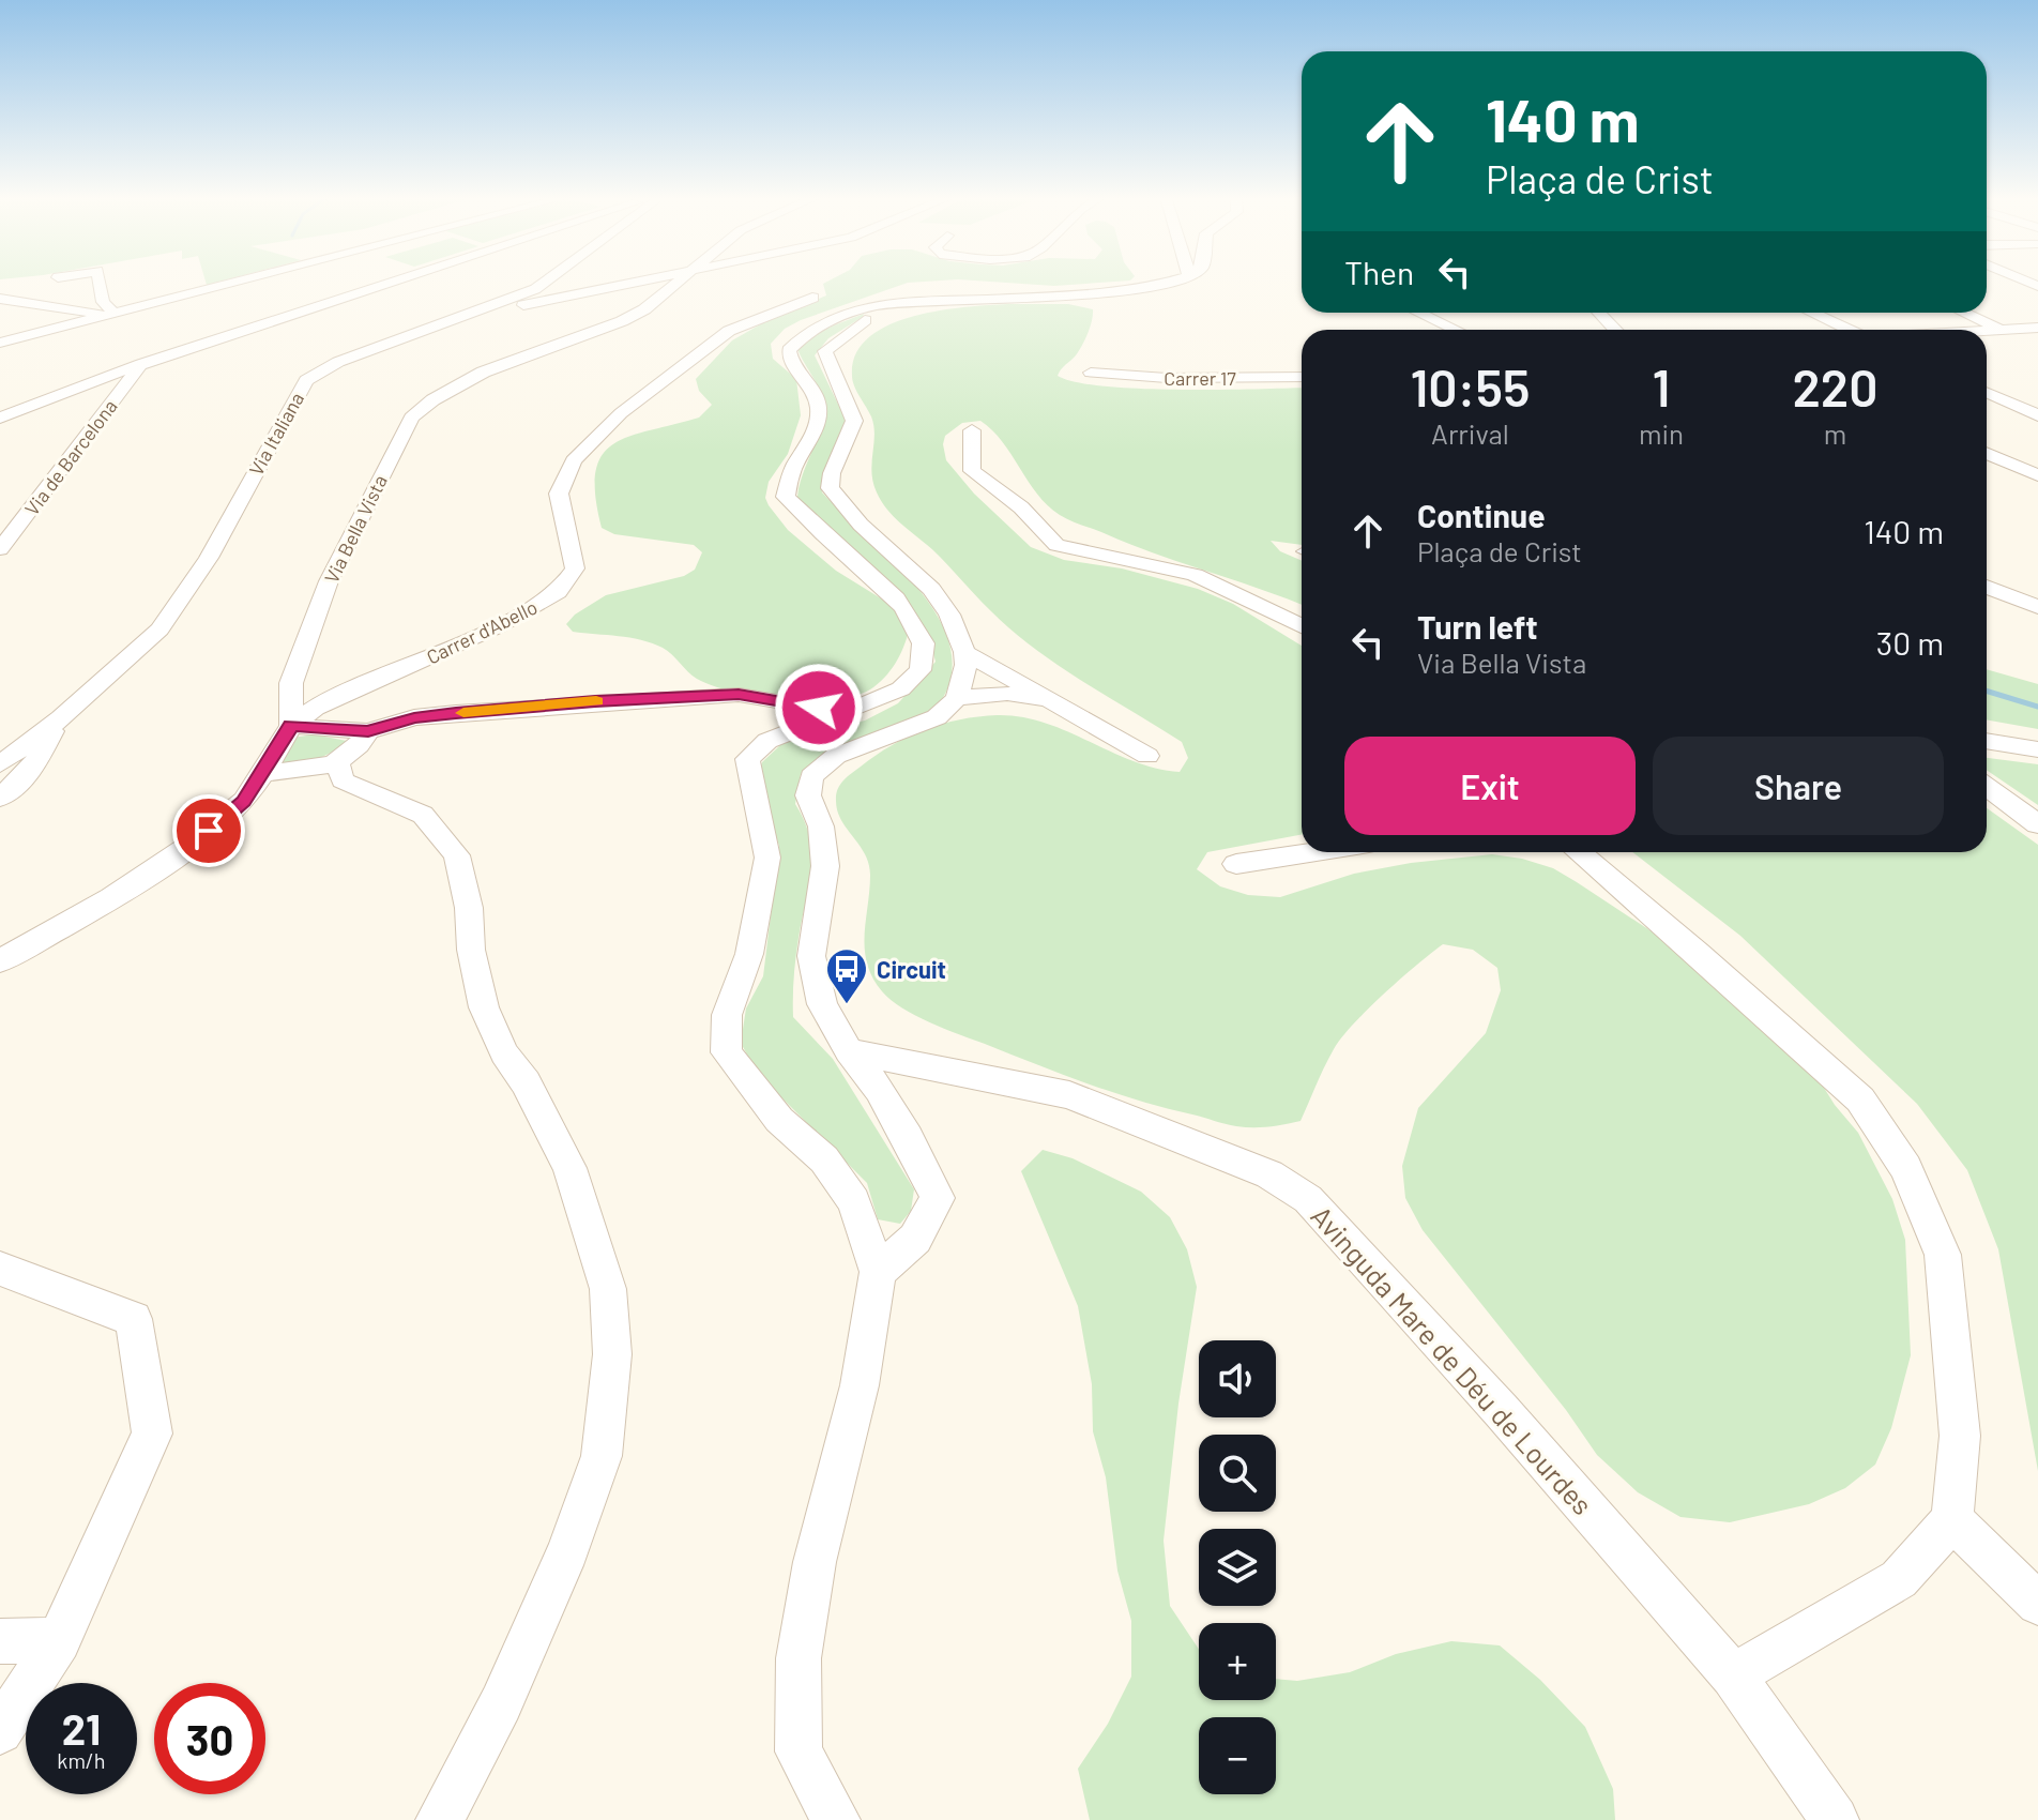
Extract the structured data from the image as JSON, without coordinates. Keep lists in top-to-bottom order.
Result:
{
  "streets": {
    "street": [
      "Carrer 17",
      "Via Italiana",
      "Via de Barcelona",
      "Via Bella Vista",
      "Carrer d'Abello",
      "Avinguda Mare de Déu de Lourdes"
    ]
  },
  "crossings": [
    ["Via Bella Vista", "Carrer d'Abello"]
  ],
  "places": {
    "bus stop": ["Circuit"]
  },
  "page": {
    "turn": ["140 m", "Plaça de Crist"],
    "then": "Then",
    "eta": [
      "10:55",
      "Arrival",
      "1",
      "min",
      "220",
      "m"
    ],
    "list": [
      {
        "name": "Continue",
        "note": "Plaça de Crist",
        "value": "140 m"
      },
      {
        "name": "Turn left",
        "note": "Via Bella Vista",
        "value": "30 m"
      }
    ],
    "buttons": ["Exit", "Share"],
    "map_buttons": ["+", "−"],
    "speed": "21 km/h",
    "limit": "30"
  }
}
